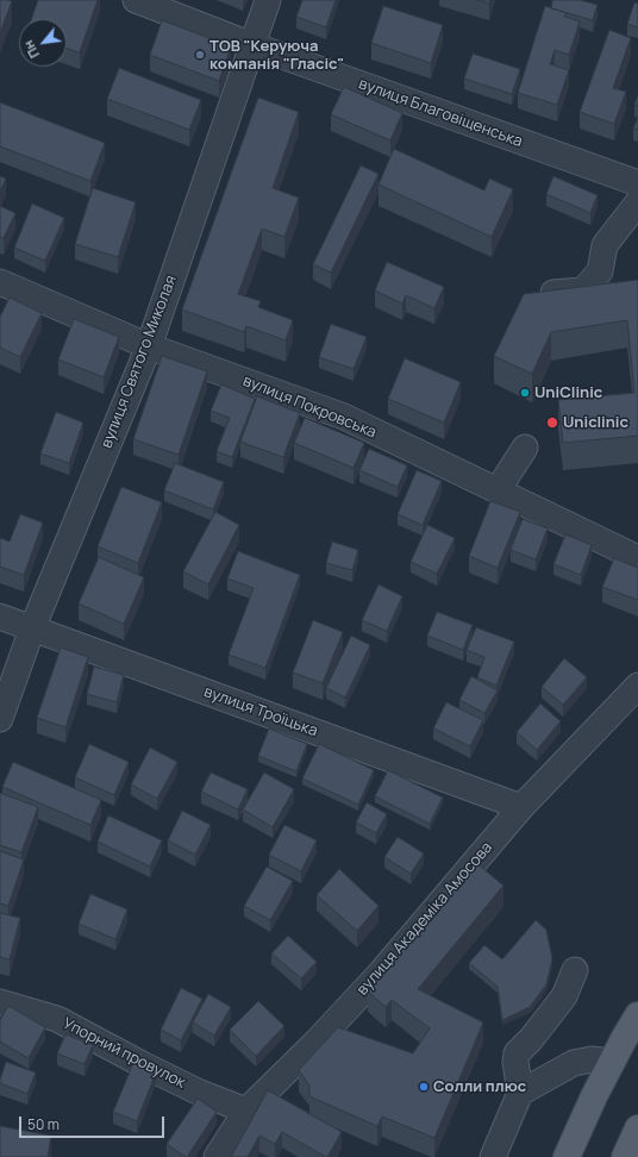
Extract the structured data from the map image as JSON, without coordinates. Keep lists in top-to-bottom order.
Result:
{
  "streets": {
    "street": [
      "вулиця Благовіщенська",
      "вулиця Святого Миколая",
      "вулиця Покровська",
      "вулиця Троїцька",
      "вулиця Академіка Амосова",
      "Упорний провулок"
    ]
  },
  "crossings": [
    ["вулиця Благовіщенська", "вулиця Святого Миколая"],
    ["вулиця Святого Миколая", "вулиця Покровська"],
    ["вулиця Святого Миколая", "вулиця Троїцька"],
    ["вулиця Троїцька", "вулиця Академіка Амосова"],
    ["вулиця Академіка Амосова", "Упорний провулок"]
  ],
  "places": [
    "ТОВ \"Керуюча компанія \"Гласіс\"",
    "UniСlinic",
    "Uniclinic",
    "Солли плюс"
  ],
  "scale_bar": "50 m",
  "north": "bottom left"
}
